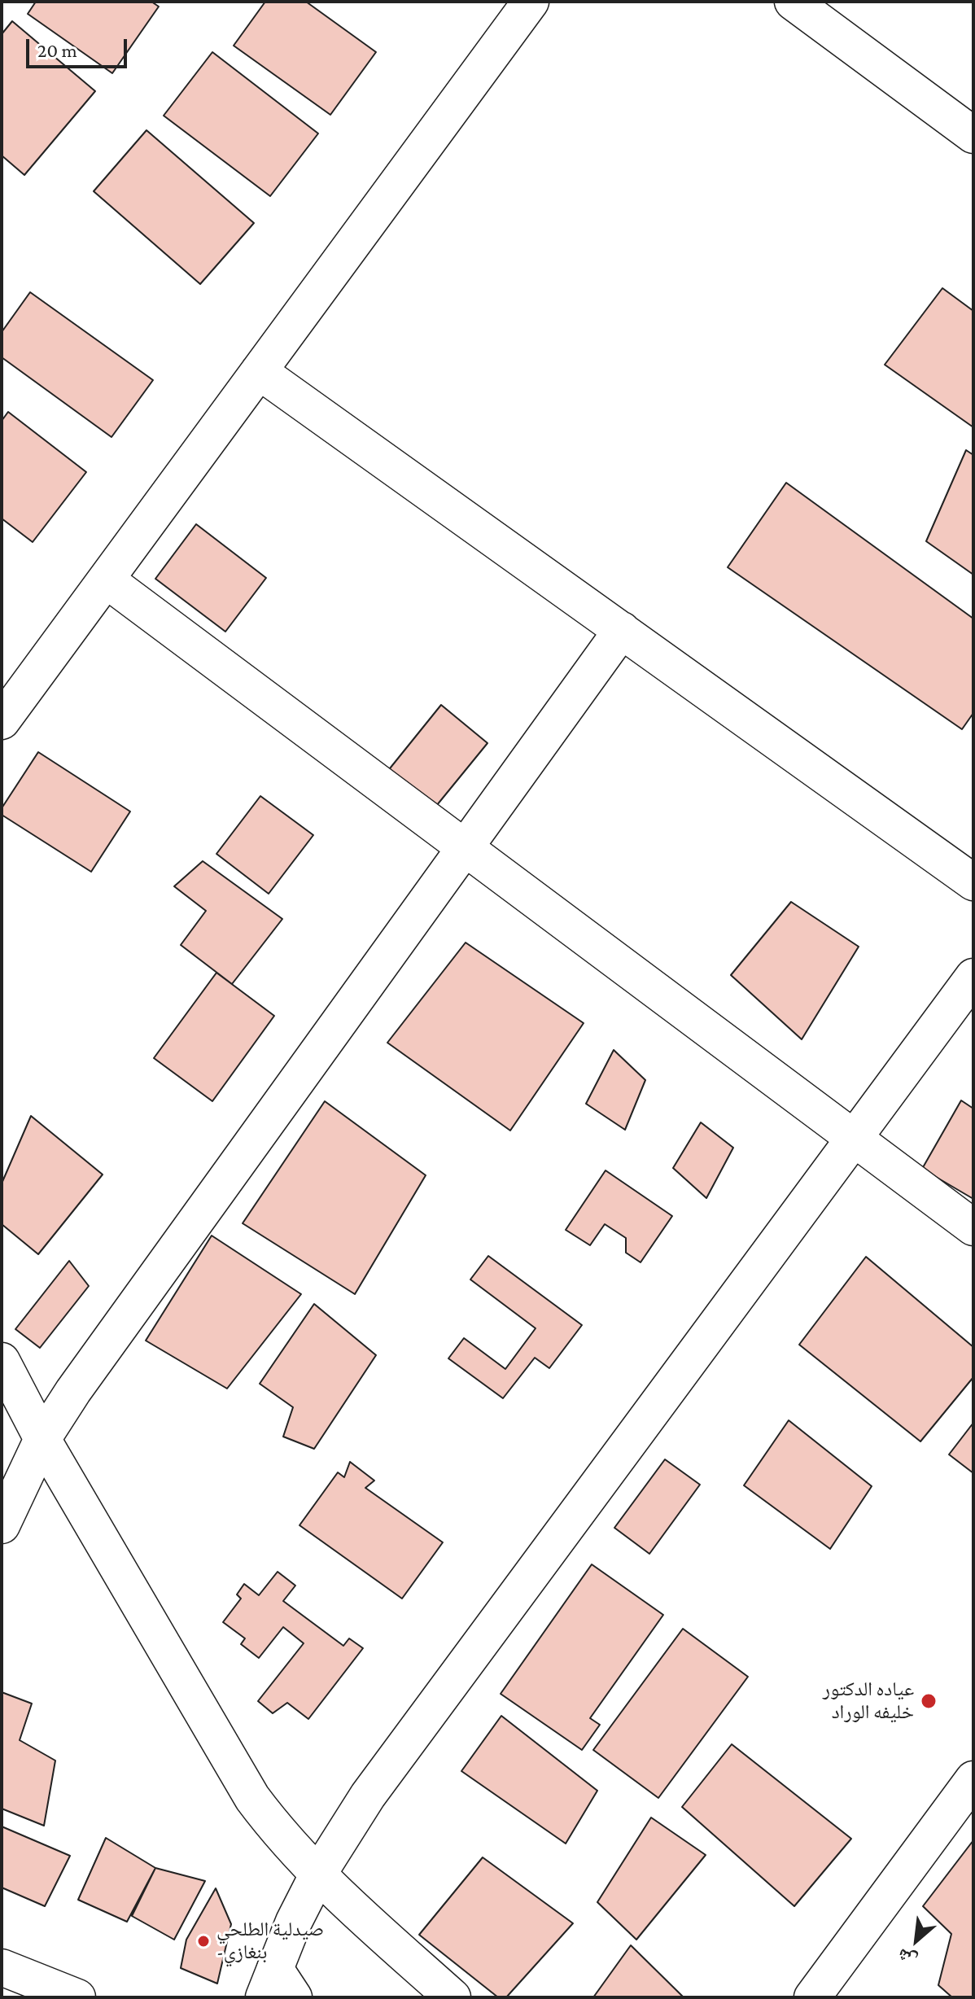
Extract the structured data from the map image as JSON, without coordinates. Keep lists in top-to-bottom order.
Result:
{
  "places": ["عياده الدكتور خليفه الوراد", "صيدلية الطلحي -بنغازي"],
  "scale_bar": "20 m",
  "north": "bottom left"
}
